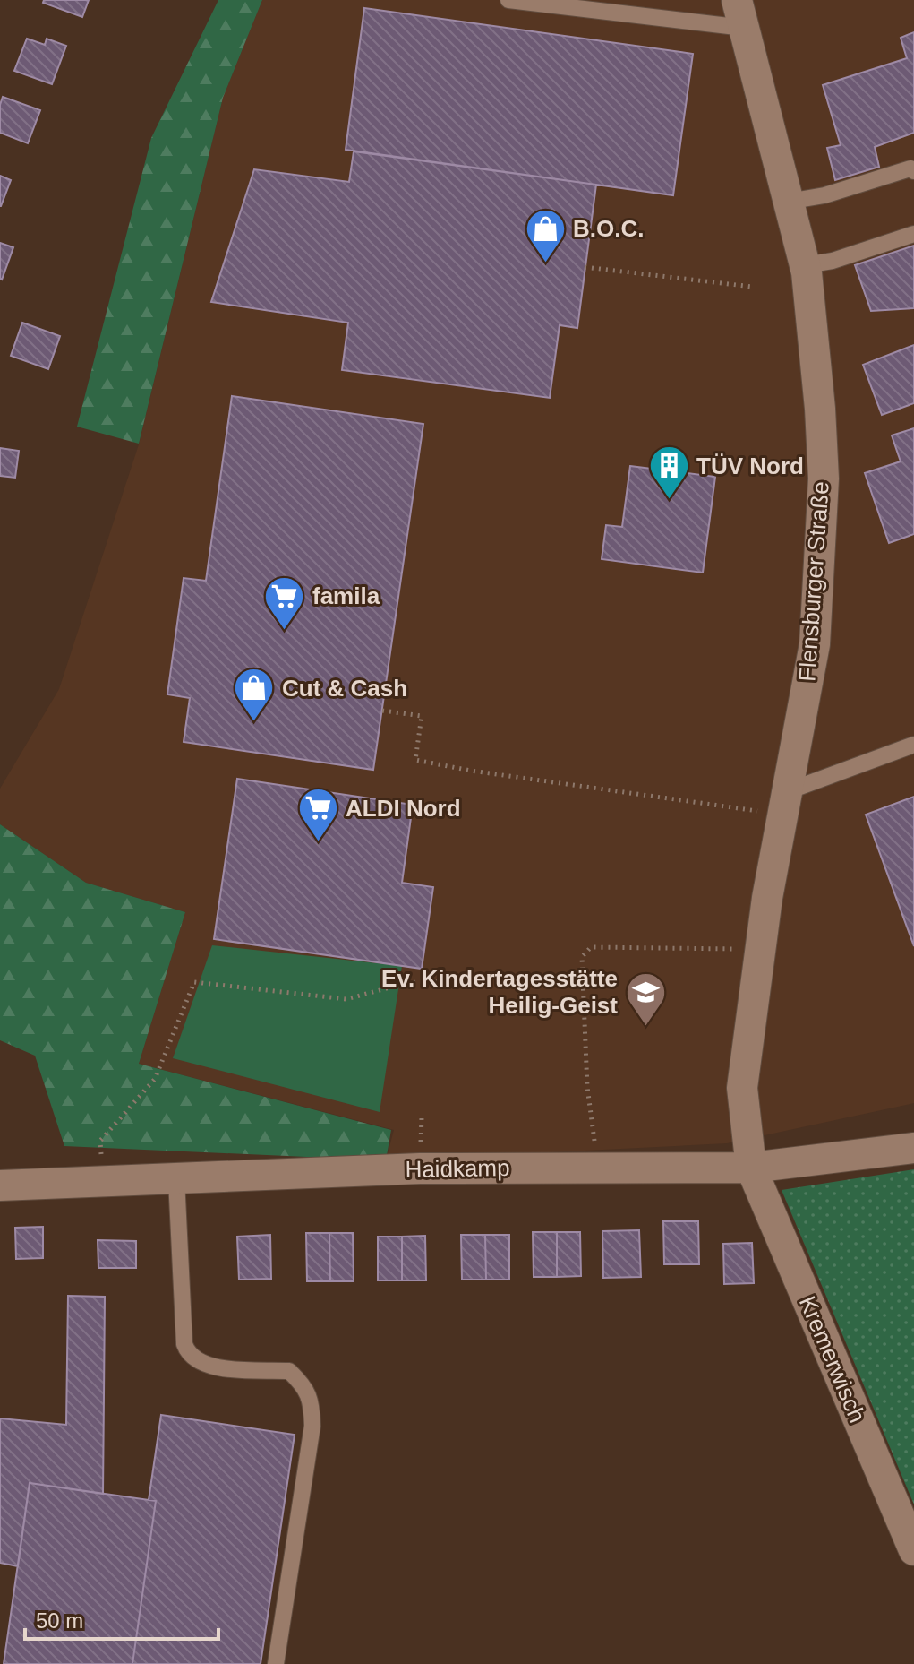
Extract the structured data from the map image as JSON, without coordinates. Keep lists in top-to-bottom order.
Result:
{
  "streets": {
    "street": ["Flensburger Straße", "Haidkamp", "Kremerwisch"]
  },
  "crossings": [
    ["Flensburger Straße", "Haidkamp"],
    ["Flensburger Straße", "Kremerwisch"],
    ["Haidkamp", "Kremerwisch"]
  ],
  "places": {
    "shop": ["B.O.C.", "Cut & Cash"],
    "building": ["TÜV Nord"],
    "supermarket": ["famila", "ALDI Nord"],
    "school or university": ["Ev. Kindertagesstätte Heilig-Geist"]
  },
  "scale_bar": "50 m"
}
